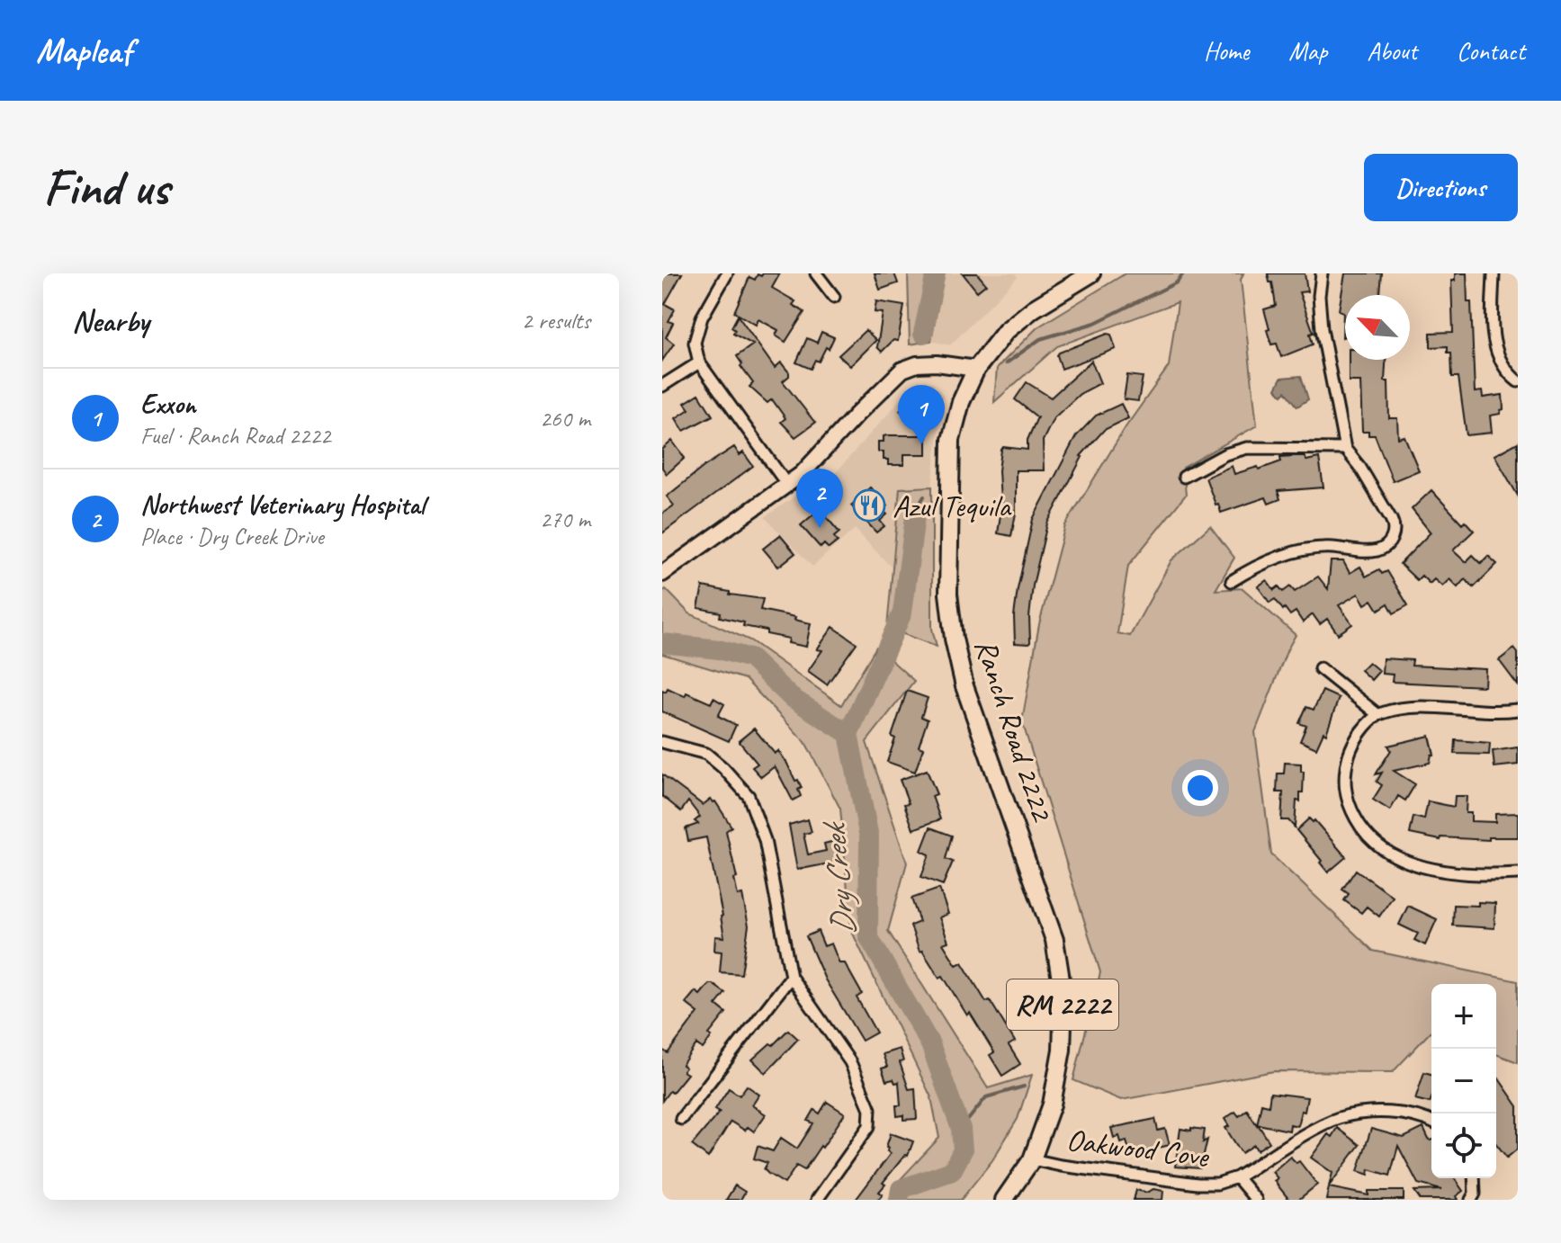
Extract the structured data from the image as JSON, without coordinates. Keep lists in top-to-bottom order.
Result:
{
  "streets": {
    "main road": ["Ranch Road 2222", "RM 2222"],
    "street": ["Oakwood Cove"]
  },
  "crossings": [
    ["Ranch Road 2222", "Oakwood Cove"]
  ],
  "water": ["Dry Creek"],
  "places": {
    "restaurant": ["Azul Tequila"]
  },
  "north": "top left",
  "page": {
    "header": "Mapleaf",
    "nav": [
      "Home",
      "Map",
      "About",
      "Contact"
    ],
    "buttons": "Directions",
    "title": "Find us",
    "heading": ["Nearby", "2 results"],
    "list": [
      {
        "mark": "1",
        "name": "Exxon",
        "note": "Fuel · Ranch Road 2222",
        "value": "260 m"
      },
      {
        "mark": "2",
        "name": "Northwest Veterinary Hospital",
        "note": "Place · Dry Creek Drive",
        "value": "270 m"
      }
    ],
    "pins": ["1", "2"],
    "map_buttons": ["+", "−"]
  }
}
